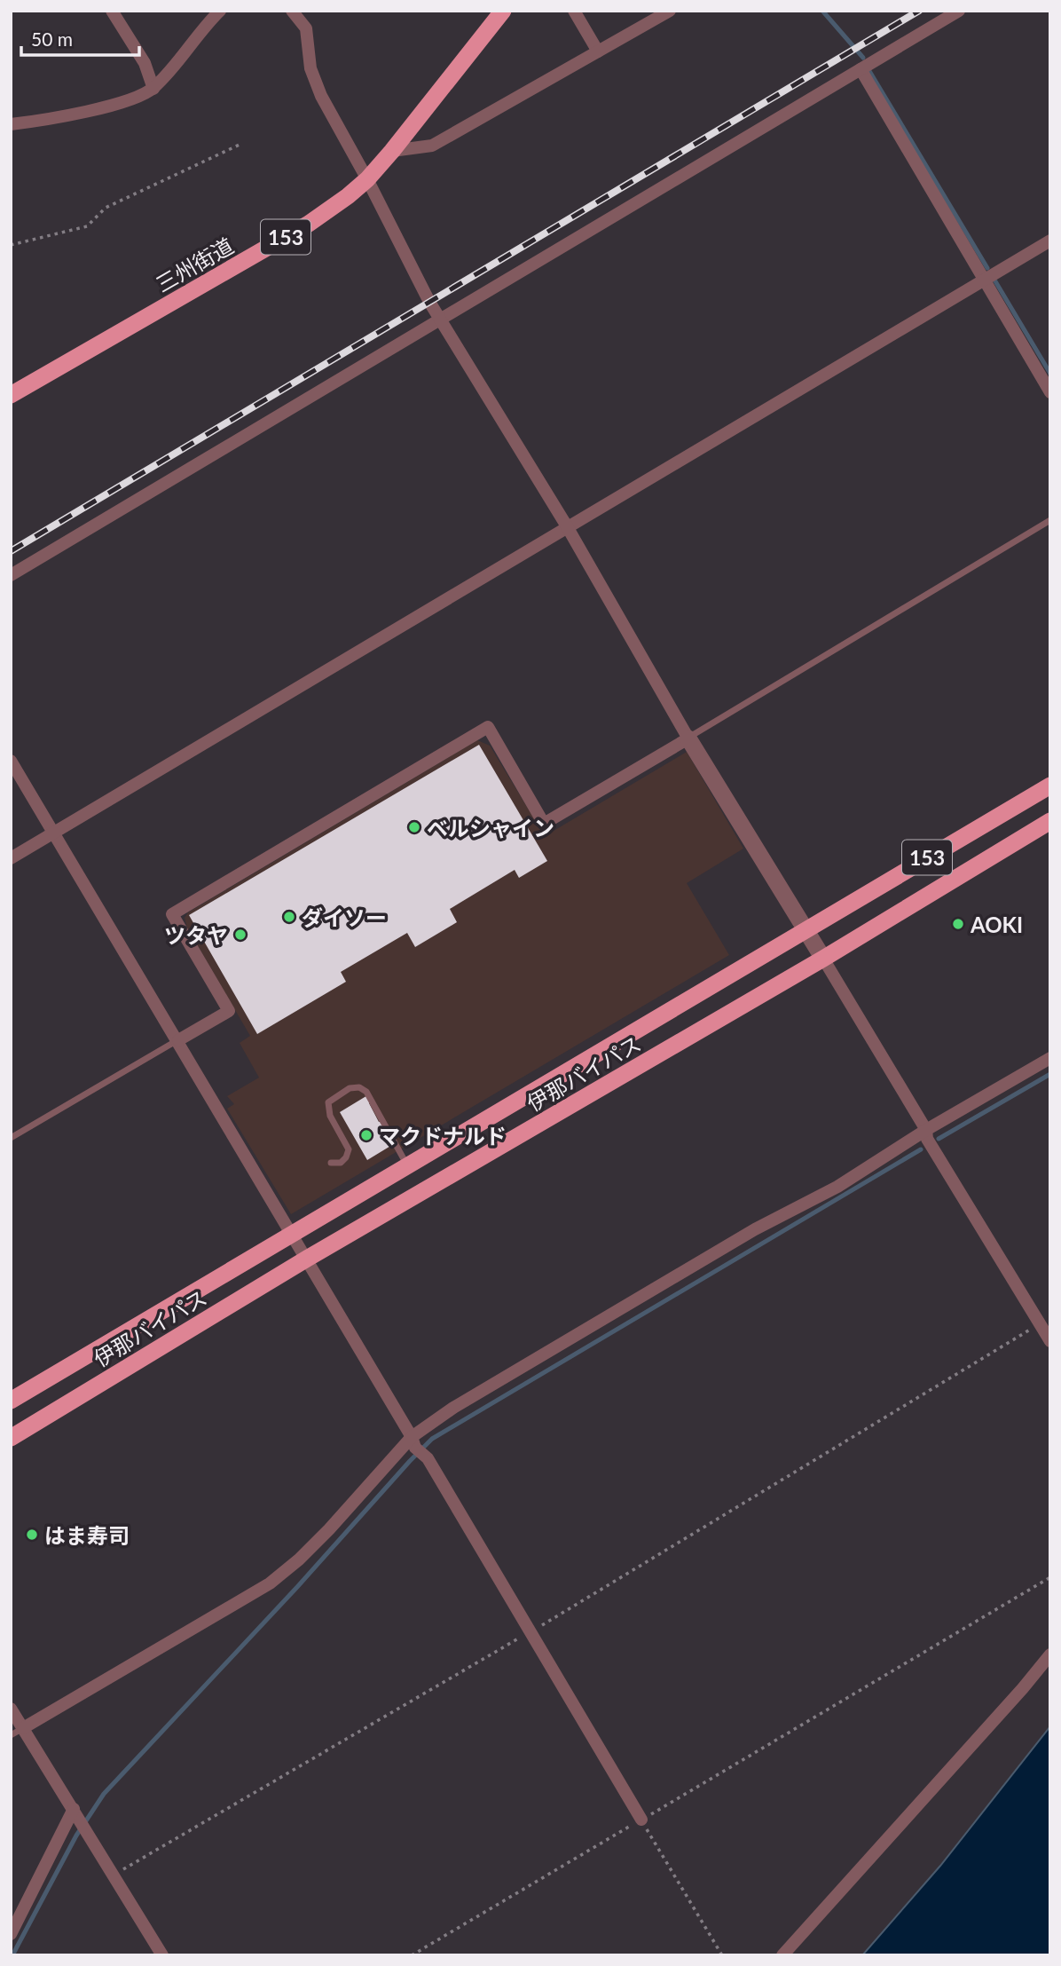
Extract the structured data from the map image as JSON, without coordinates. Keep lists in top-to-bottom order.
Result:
{
  "streets": {
    "highway": ["153", "三州街道", "伊那バイパス"]
  },
  "places": [
    "ベルシャイン",
    "ダイソー",
    "AOKI",
    "ツタヤ",
    "マクドナルド",
    "はま寿司"
  ],
  "scale_bar": "50 m"
}
